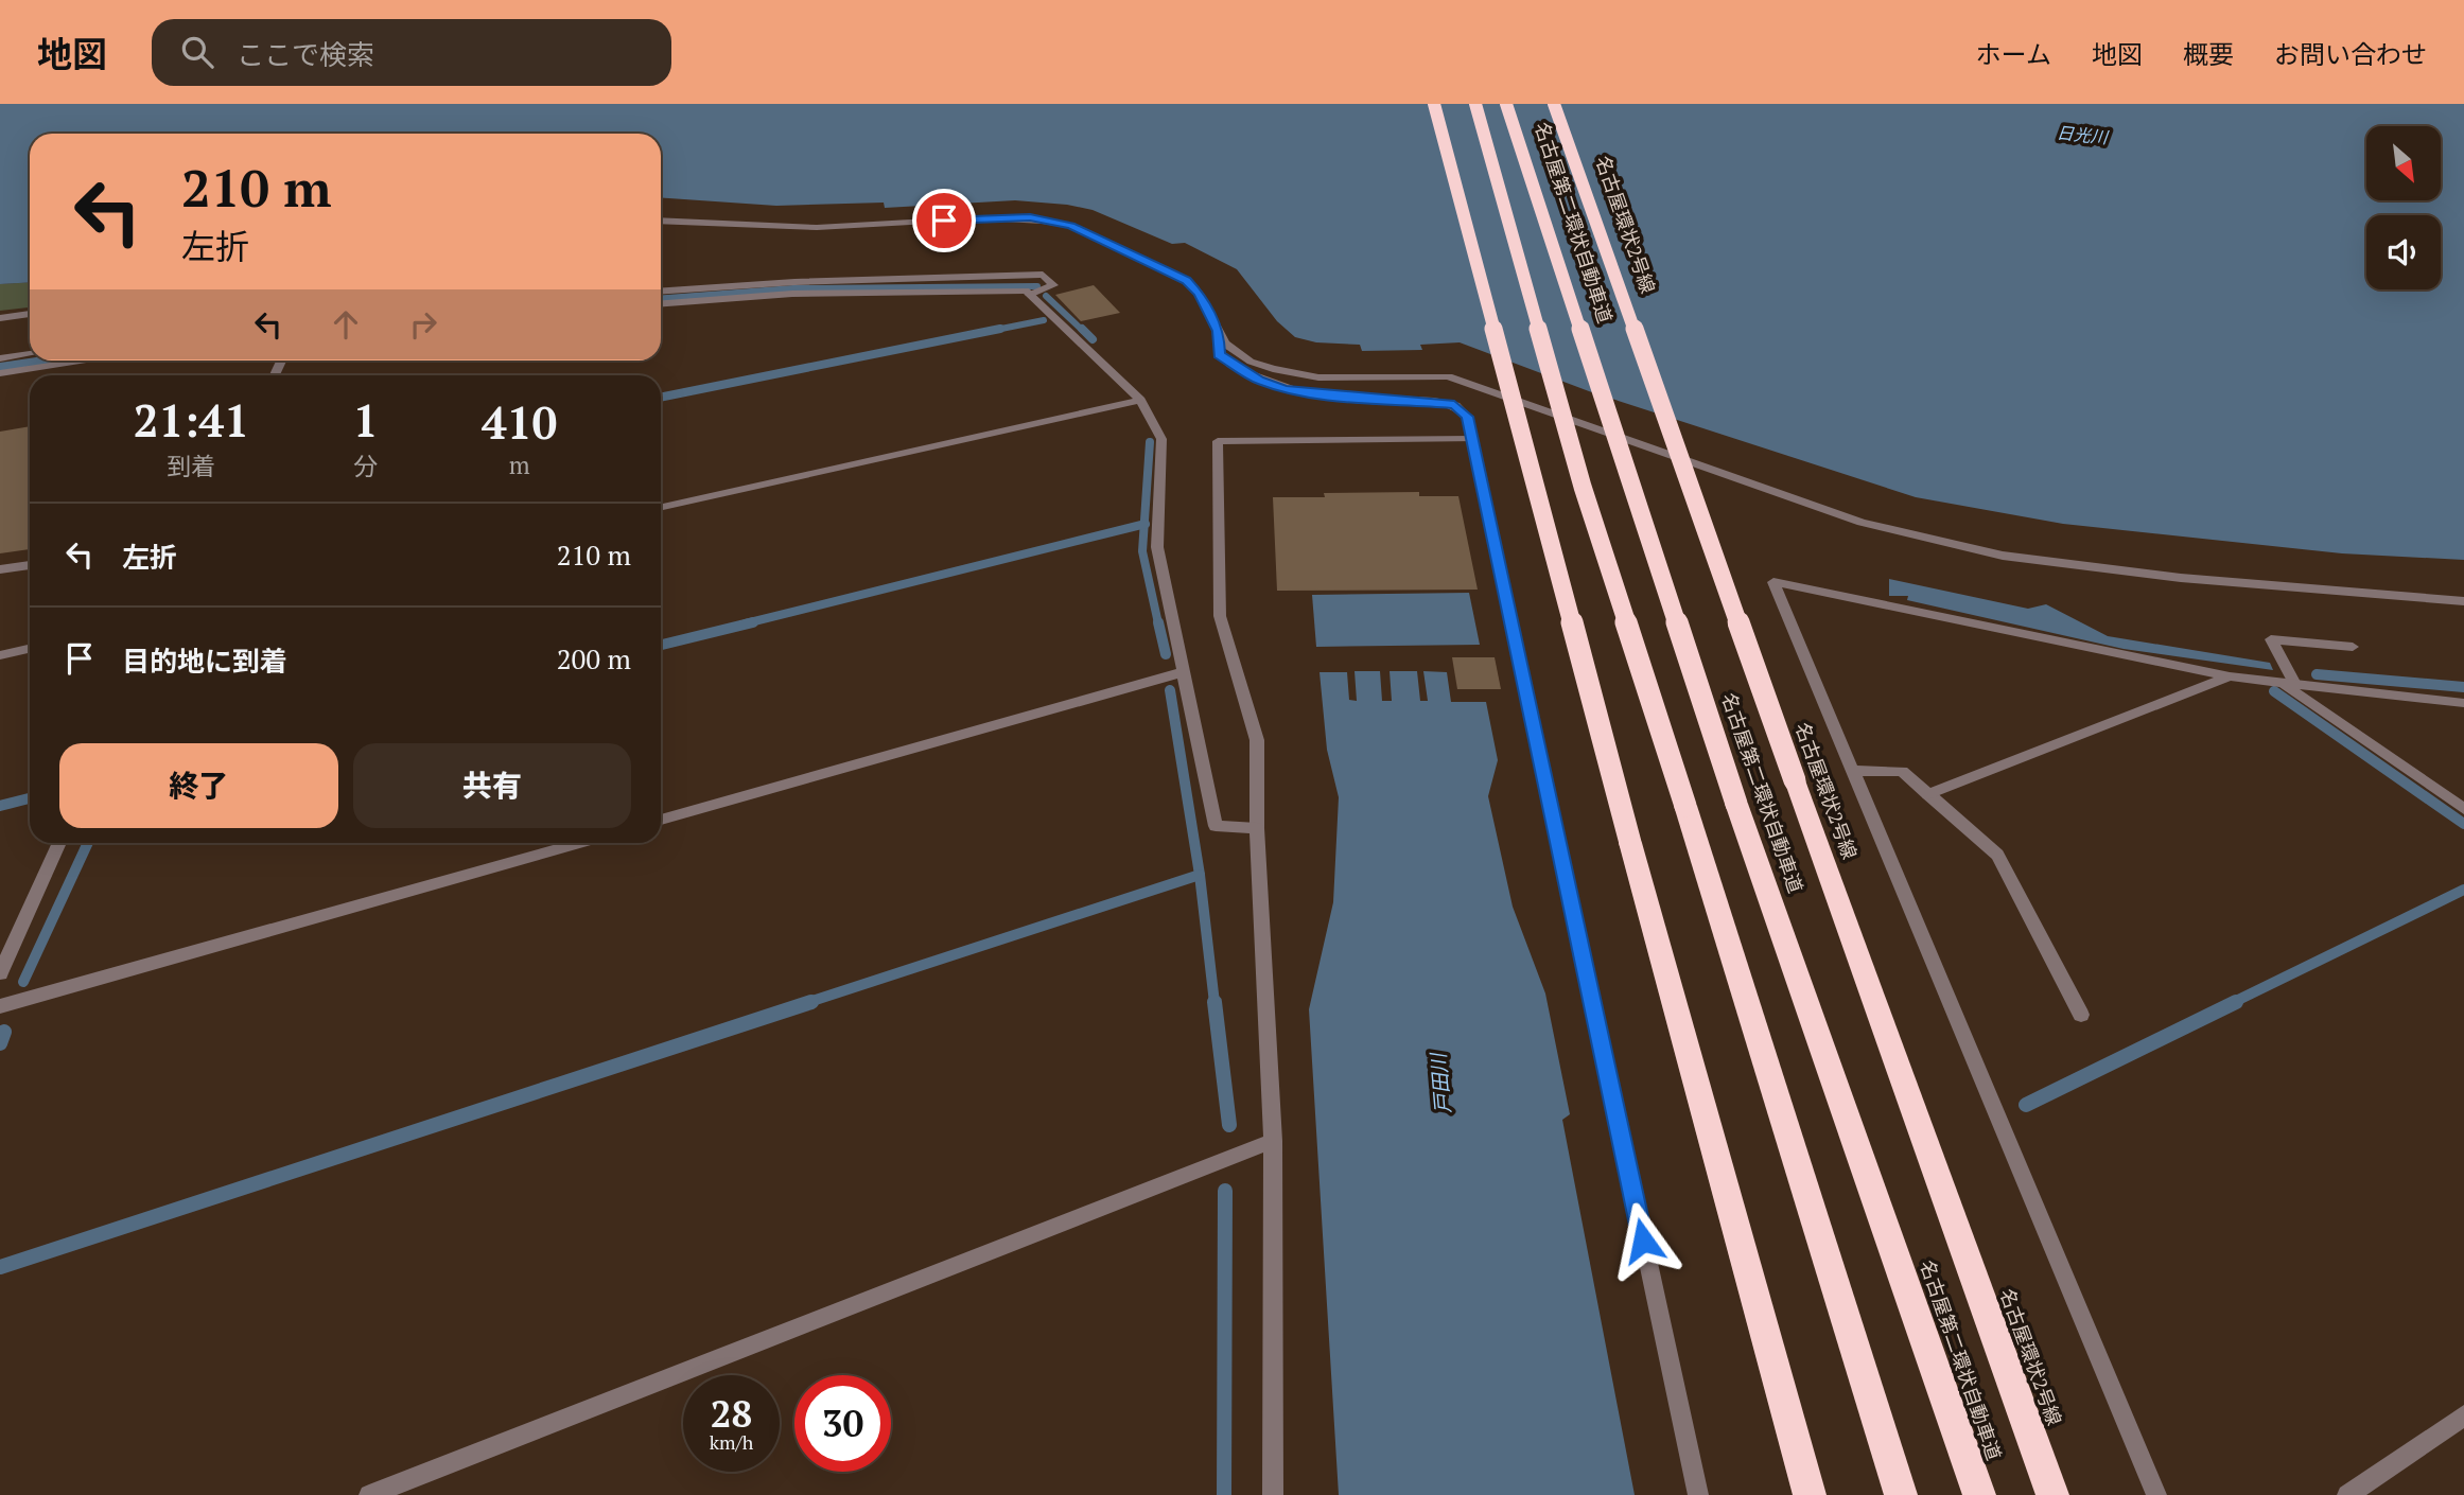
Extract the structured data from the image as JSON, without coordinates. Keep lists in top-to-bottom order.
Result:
{
  "streets": {
    "highway": ["名古屋第二環状自動車道", "名古屋環状2号線"]
  },
  "water": ["日光川", "戸田川"],
  "north": "bottom right",
  "page": {
    "header": "地図",
    "search": "ここで検索",
    "nav": [
      "ホーム",
      "地図",
      "概要",
      "お問い合わせ"
    ],
    "turn": ["210 m", "左折"],
    "eta": [
      "21:41",
      "到着",
      "1",
      "分",
      "410",
      "m"
    ],
    "list": [
      {
        "name": "左折",
        "value": "210 m"
      },
      {
        "name": "目的地に到着",
        "value": "200 m"
      }
    ],
    "buttons": ["終了", "共有"],
    "speed": "28 km/h",
    "limit": "30"
  }
}
